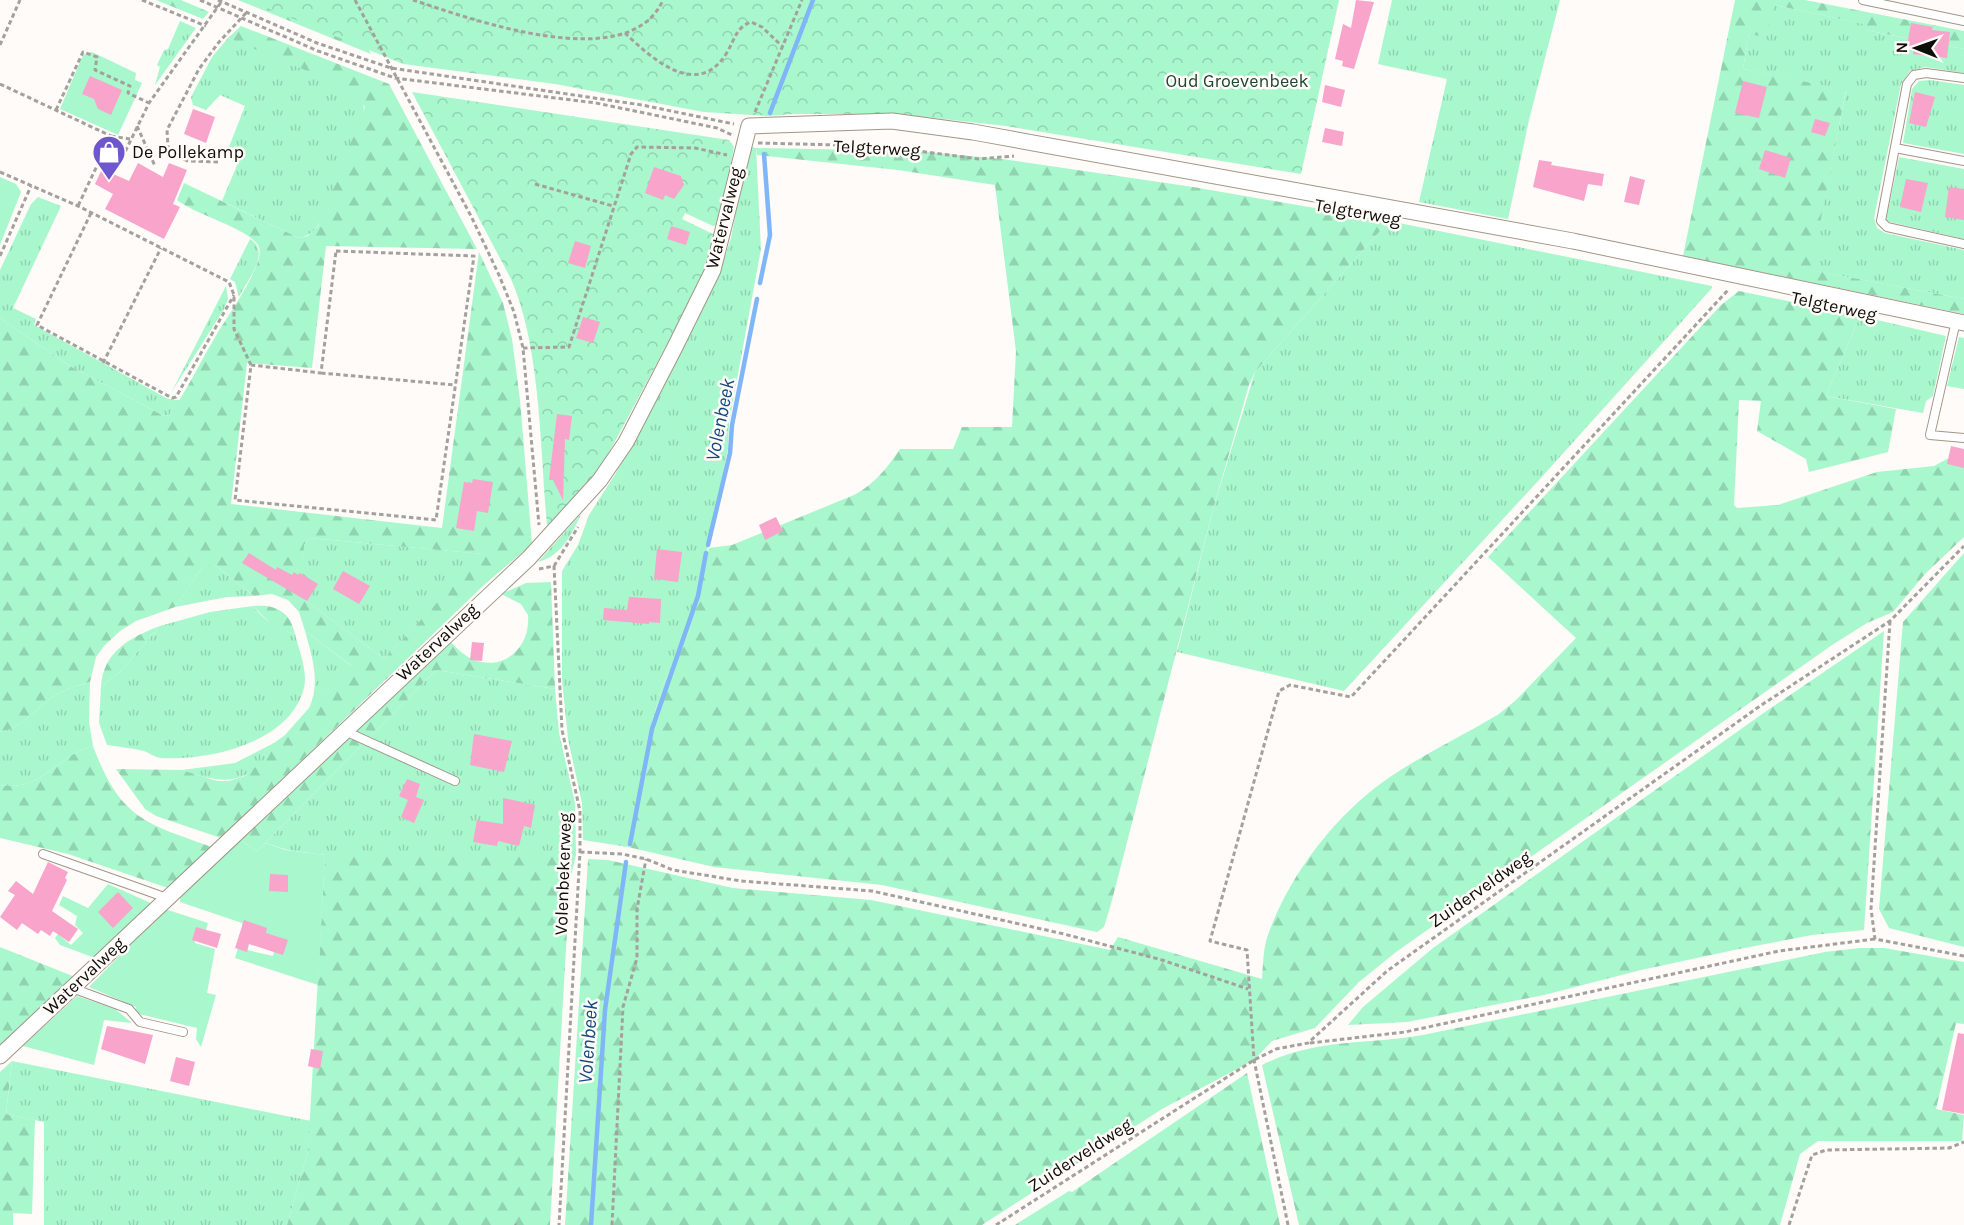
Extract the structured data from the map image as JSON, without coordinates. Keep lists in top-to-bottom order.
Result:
{
  "streets": {
    "street": ["Telgterweg", "Watervalweg"],
    "path": ["Volenbekerweg", "Zuiderveldweg"]
  },
  "crossings": [
    ["Telgterweg", "Watervalweg"],
    ["Watervalweg", "Volenbekerweg"]
  ],
  "water": ["Volenbeek"],
  "parks": ["Oud Groevenbeek"],
  "places": {
    "shop": ["De Pollekamp"]
  },
  "north": "left"
}
